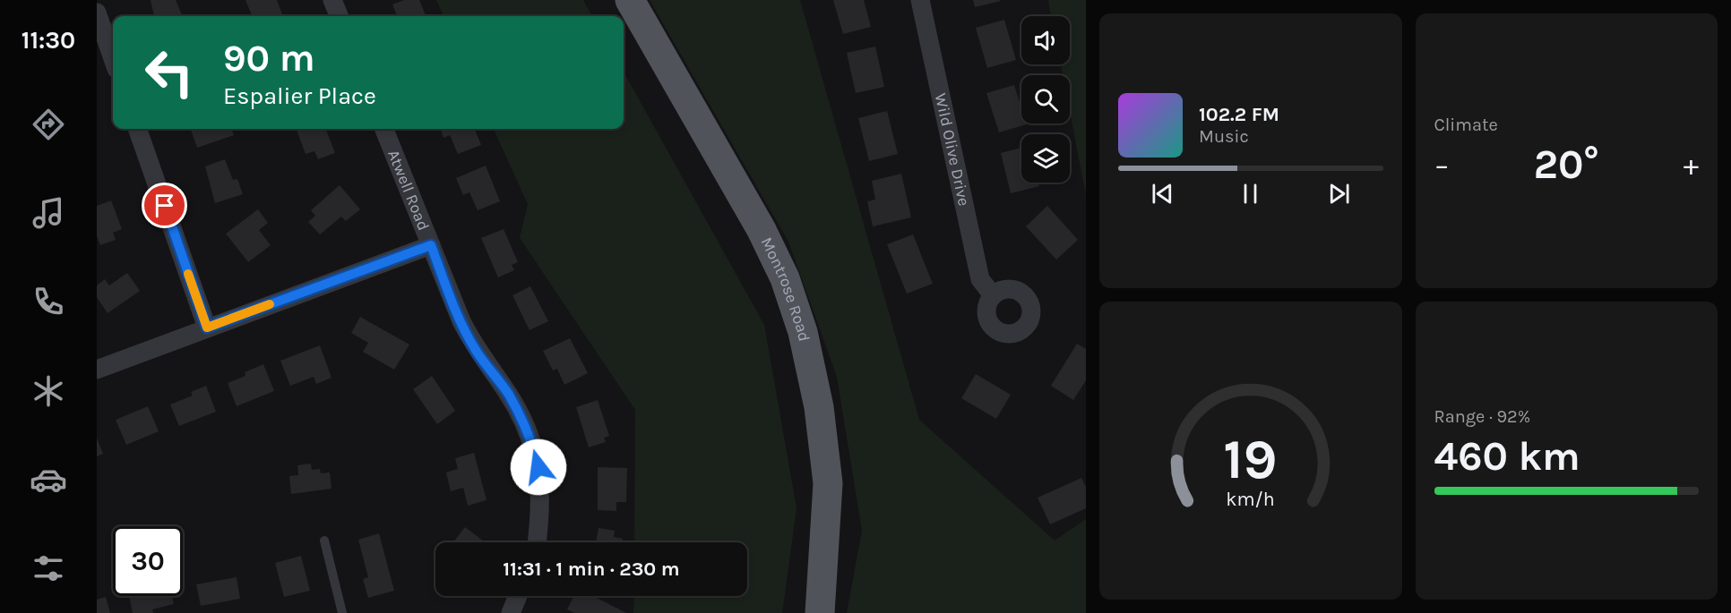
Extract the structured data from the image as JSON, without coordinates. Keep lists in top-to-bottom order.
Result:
{
  "streets": {
    "main road": ["Montrose Road"],
    "street": ["Wild Olive Drive", "Atwell Road"]
  },
  "page": {
    "tabs": "11:30",
    "tile": [
      "Climate",
      ["Range · 92%", "460 km"]
    ],
    "turn": ["90 m", "Espalier Place"],
    "song": ["102.2 FM", "Music"],
    "heat": ["−", "20°", "+"],
    "limit": "30",
    "trip": "11:31 · 1 min · 230 m",
    "gauge": ["19", "km/h"]
  }
}
